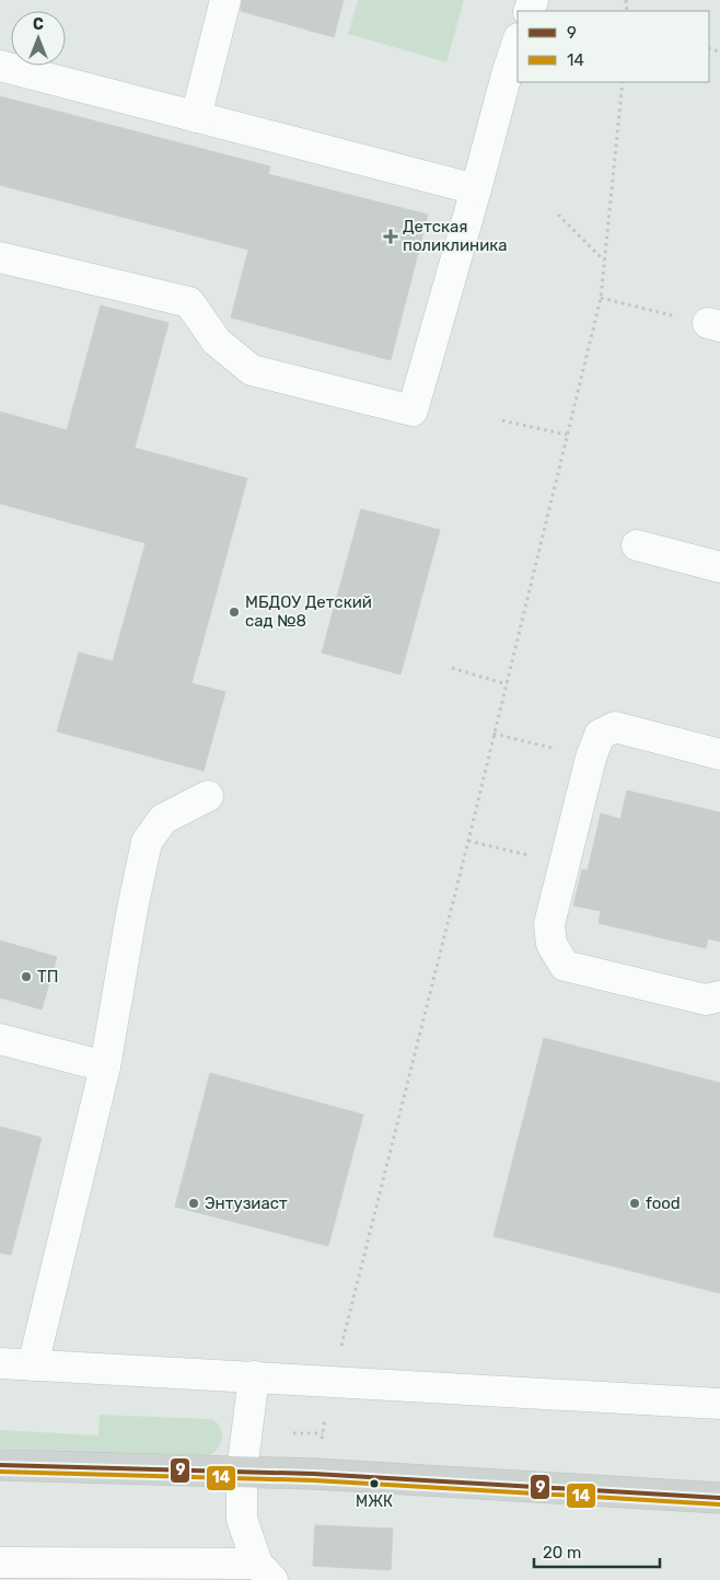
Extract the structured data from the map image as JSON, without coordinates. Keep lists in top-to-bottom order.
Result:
{
  "places": {
    "health": ["Детская поликлиника"],
    "other": [
      "МБДОУ Детский сад №8",
      "ТП",
      "Энтузиаст",
      "food",
      "МЖК"
    ]
  },
  "lines": ["transit line 9", "transit line 14"],
  "legend": ["9", "14"],
  "scale_bar": "20 m",
  "north": "top"
}
